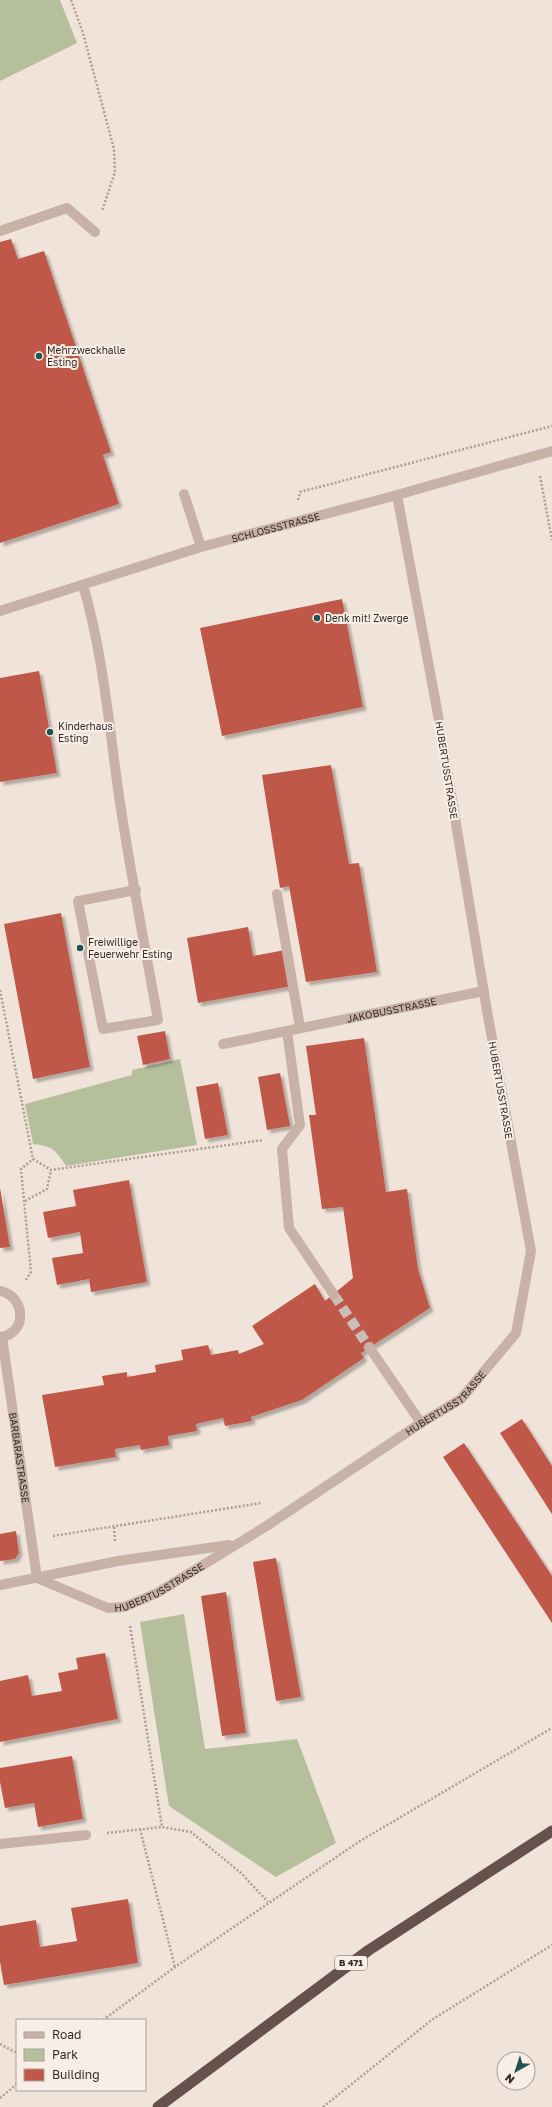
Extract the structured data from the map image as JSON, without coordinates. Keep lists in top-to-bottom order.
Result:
{
  "streets": {
    "highway": ["B 471"],
    "street": [
      "SCHLOSSSTRASSE",
      "HUBERTUSSTRASSE",
      "JAKOBUSSTRASSE",
      "BARBARASTRASSE"
    ]
  },
  "crossings": [
    ["SCHLOSSSTRASSE", "HUBERTUSSTRASSE"],
    ["HUBERTUSSTRASSE", "JAKOBUSSTRASSE"],
    ["HUBERTUSSTRASSE", "BARBARASTRASSE"]
  ],
  "places": [
    "Mehrzweckhalle Esting",
    "Denk mit! Zwerge",
    "Kinderhaus Esting",
    "Freiwillige Feuerwehr Esting"
  ],
  "legend": ["Road", "Park", "Building"],
  "north": "bottom left"
}
